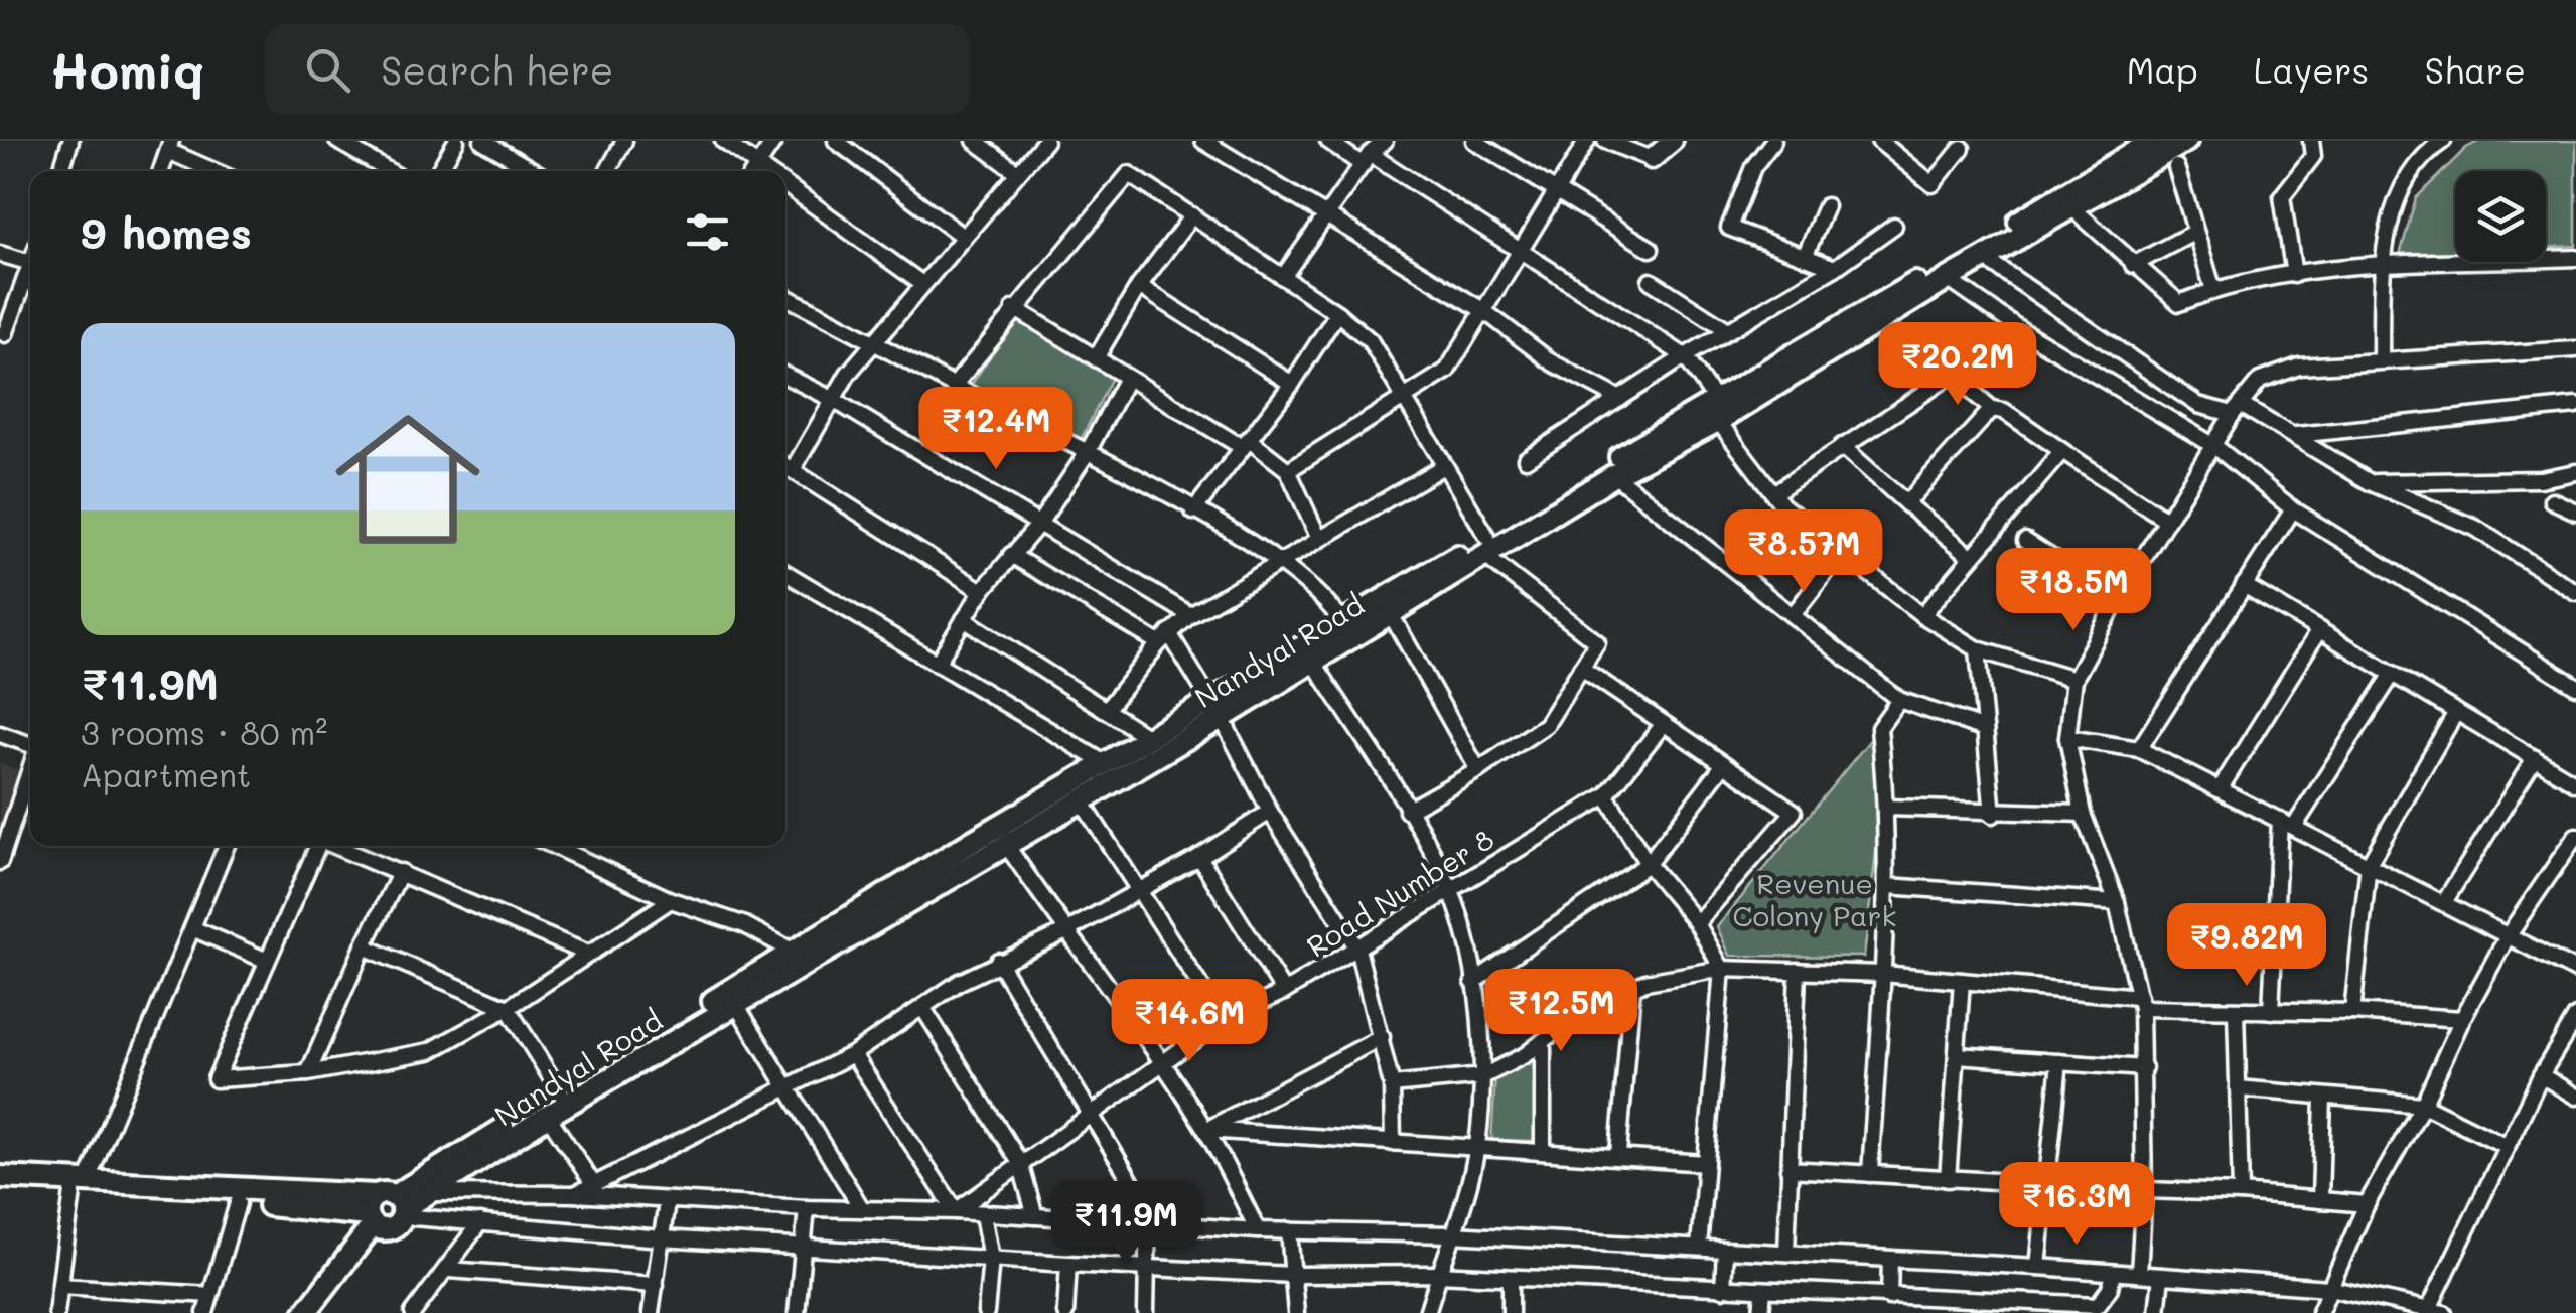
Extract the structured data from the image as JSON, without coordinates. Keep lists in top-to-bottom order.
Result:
{
  "streets": {
    "main road": ["Nandyal Road"],
    "street": ["Road Number 8"]
  },
  "parks": ["Revenue Colony Park"],
  "page": {
    "header": "Homiq",
    "search": "Search here",
    "nav": ["Map", "Layers", "Share"],
    "heading": "9 homes",
    "list": [
      {
        "name": "₹11.9M",
        "note": "3 rooms · 80 m² · Apartment"
      }
    ],
    "price": [
      "₹20.2M",
      "₹12.4M",
      "₹8.57M",
      "₹18.5M",
      "₹9.82M",
      "₹12.5M",
      "₹14.6M",
      "₹16.3M",
      "₹11.9M"
    ]
  }
}
